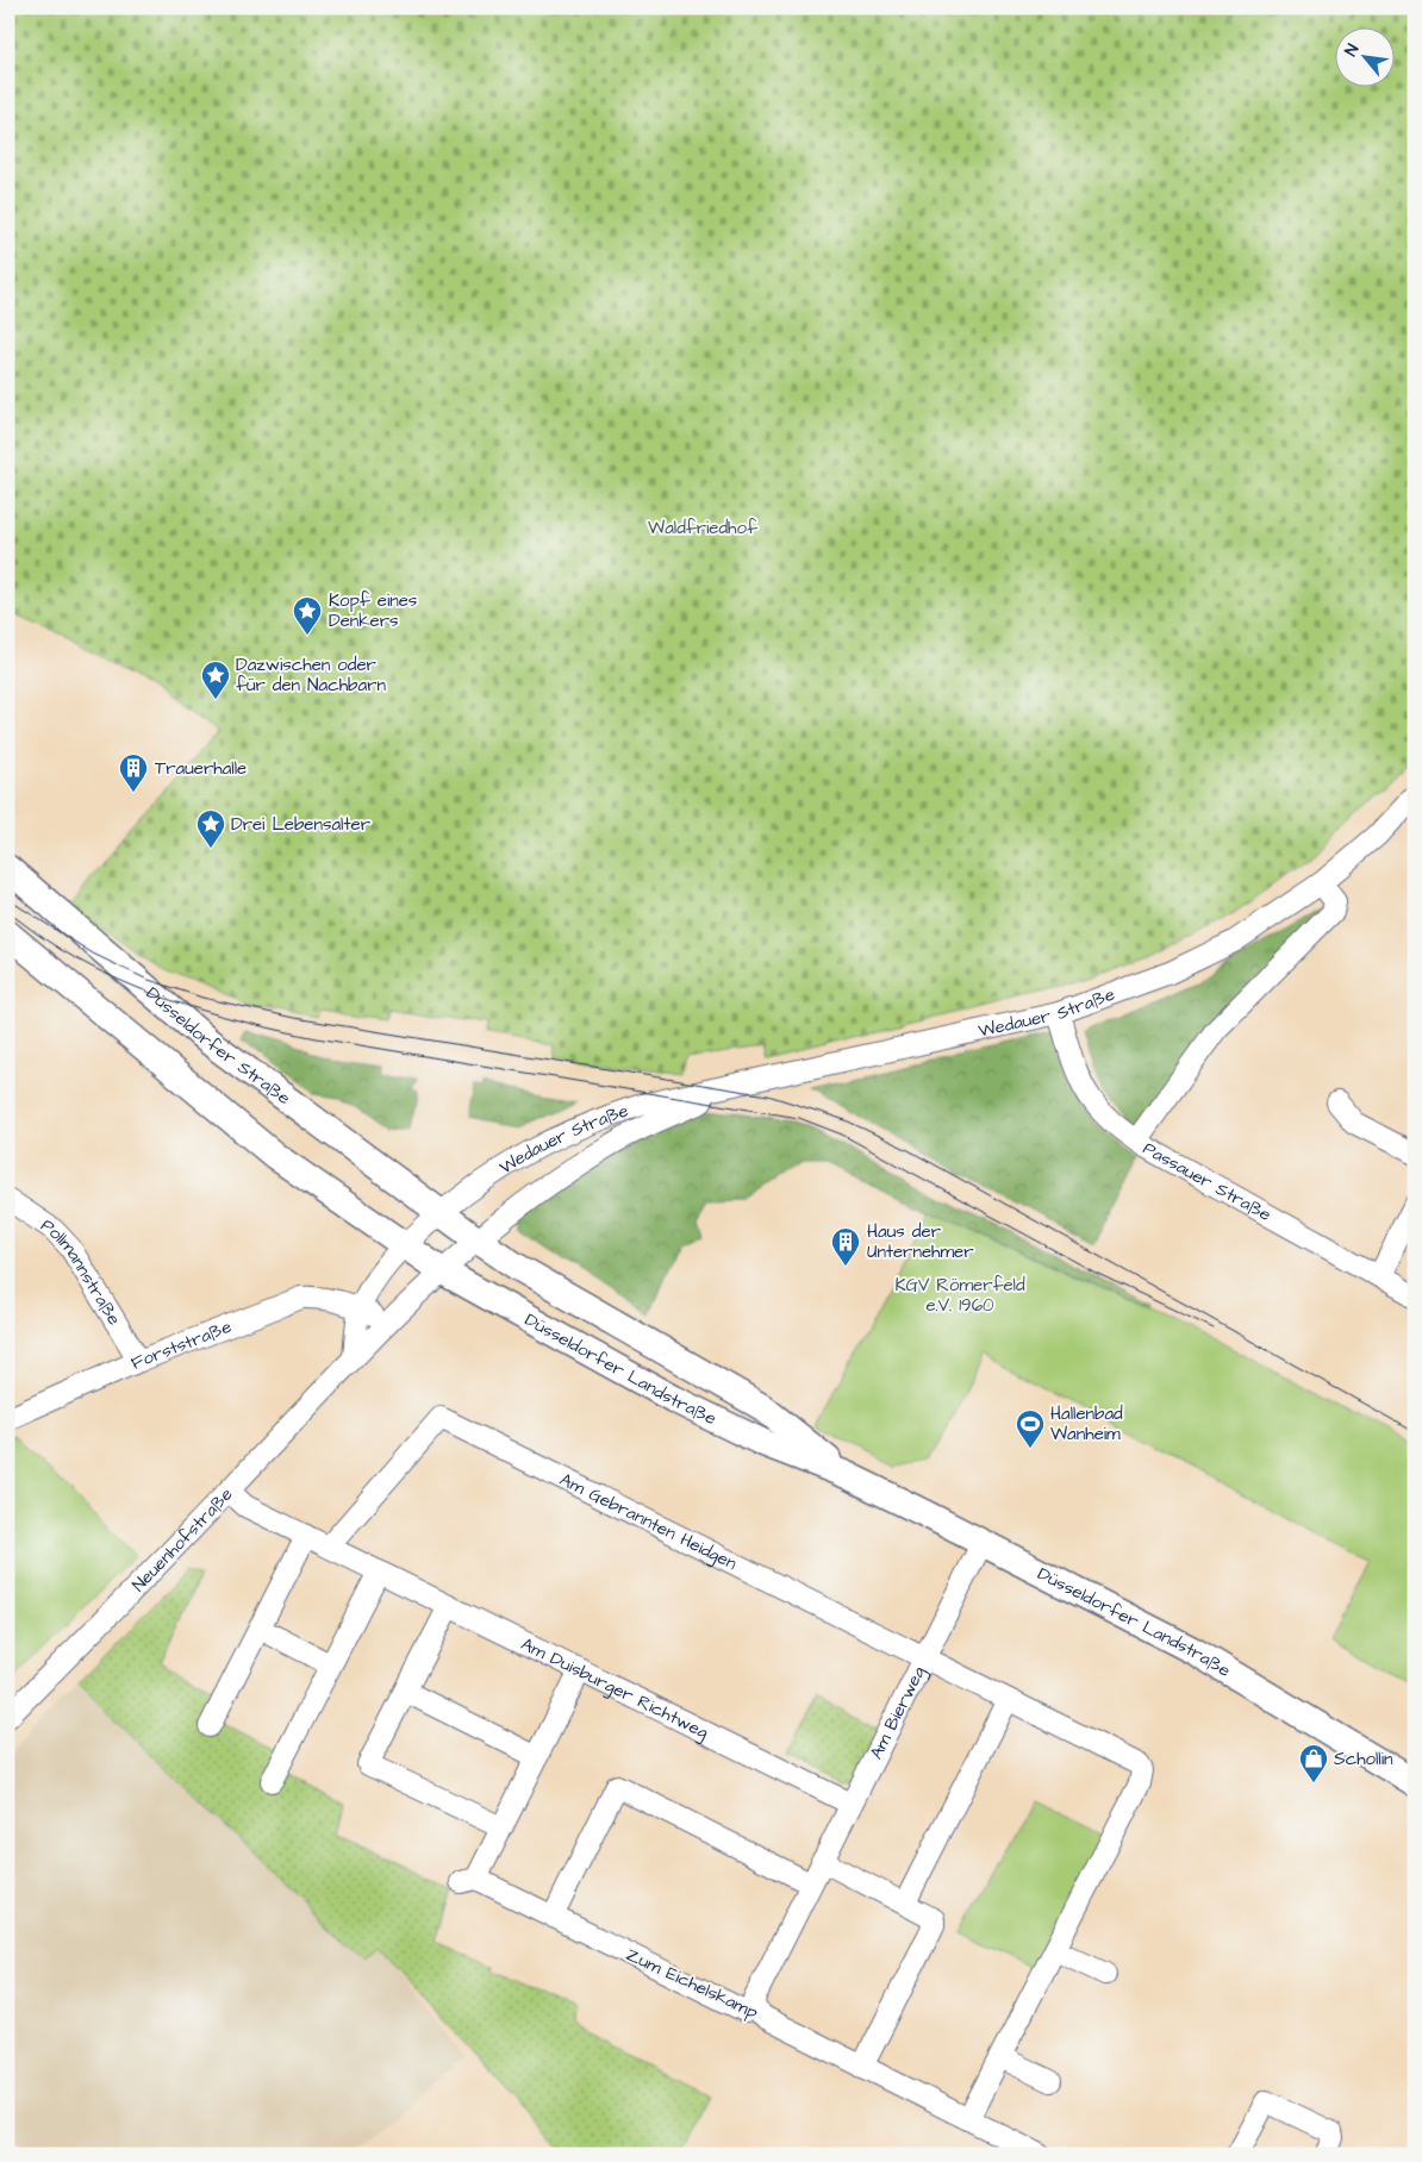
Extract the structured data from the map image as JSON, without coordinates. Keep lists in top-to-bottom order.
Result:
{
  "streets": {
    "main road": ["Düsseldorfer Straße", "Düsseldorfer Landstraße"],
    "street": [
      "Wedauer Straße",
      "Passauer Straße",
      "Pollmannstraße",
      "Forststraße",
      "Am Gebrannten Heidgen",
      "Neuenhofstraße",
      "Am Duisburger Richtweg",
      "Am Bierweg",
      "Zum Eichelskamp"
    ]
  },
  "crossings": [
    ["Wedauer Straße", "Düsseldorfer Straße"],
    ["Wedauer Straße", "Passauer Straße"],
    ["Wedauer Straße", "Düsseldorfer Landstraße"],
    ["Wedauer Straße", "Neuenhofstraße"],
    ["Düsseldorfer Straße", "Düsseldorfer Landstraße"],
    ["Pollmannstraße", "Forststraße"],
    ["Düsseldorfer Landstraße", "Neuenhofstraße"],
    ["Düsseldorfer Landstraße", "Am Bierweg"],
    ["Am Gebrannten Heidgen", "Am Duisburger Richtweg"],
    ["Am Gebrannten Heidgen", "Am Bierweg"],
    ["Am Gebrannten Heidgen", "Zum Eichelskamp"],
    ["Neuenhofstraße", "Am Duisburger Richtweg"],
    ["Am Duisburger Richtweg", "Am Bierweg"],
    ["Am Duisburger Richtweg", "Zum Eichelskamp"],
    ["Am Bierweg", "Zum Eichelskamp"]
  ],
  "parks": ["Waldfriedhof", "KGV Römerfeld e.V. 1960"],
  "places": {
    "place": ["Kopf eines Denkers", "Dazwischen oder für den Nachbarn", "Drei Lebensalter"],
    "building": ["Trauerhalle", "Haus der Unternehmer"],
    "sports": ["Hallenbad Wanheim"],
    "shop": ["Schollin"]
  },
  "north": "top left"
}
